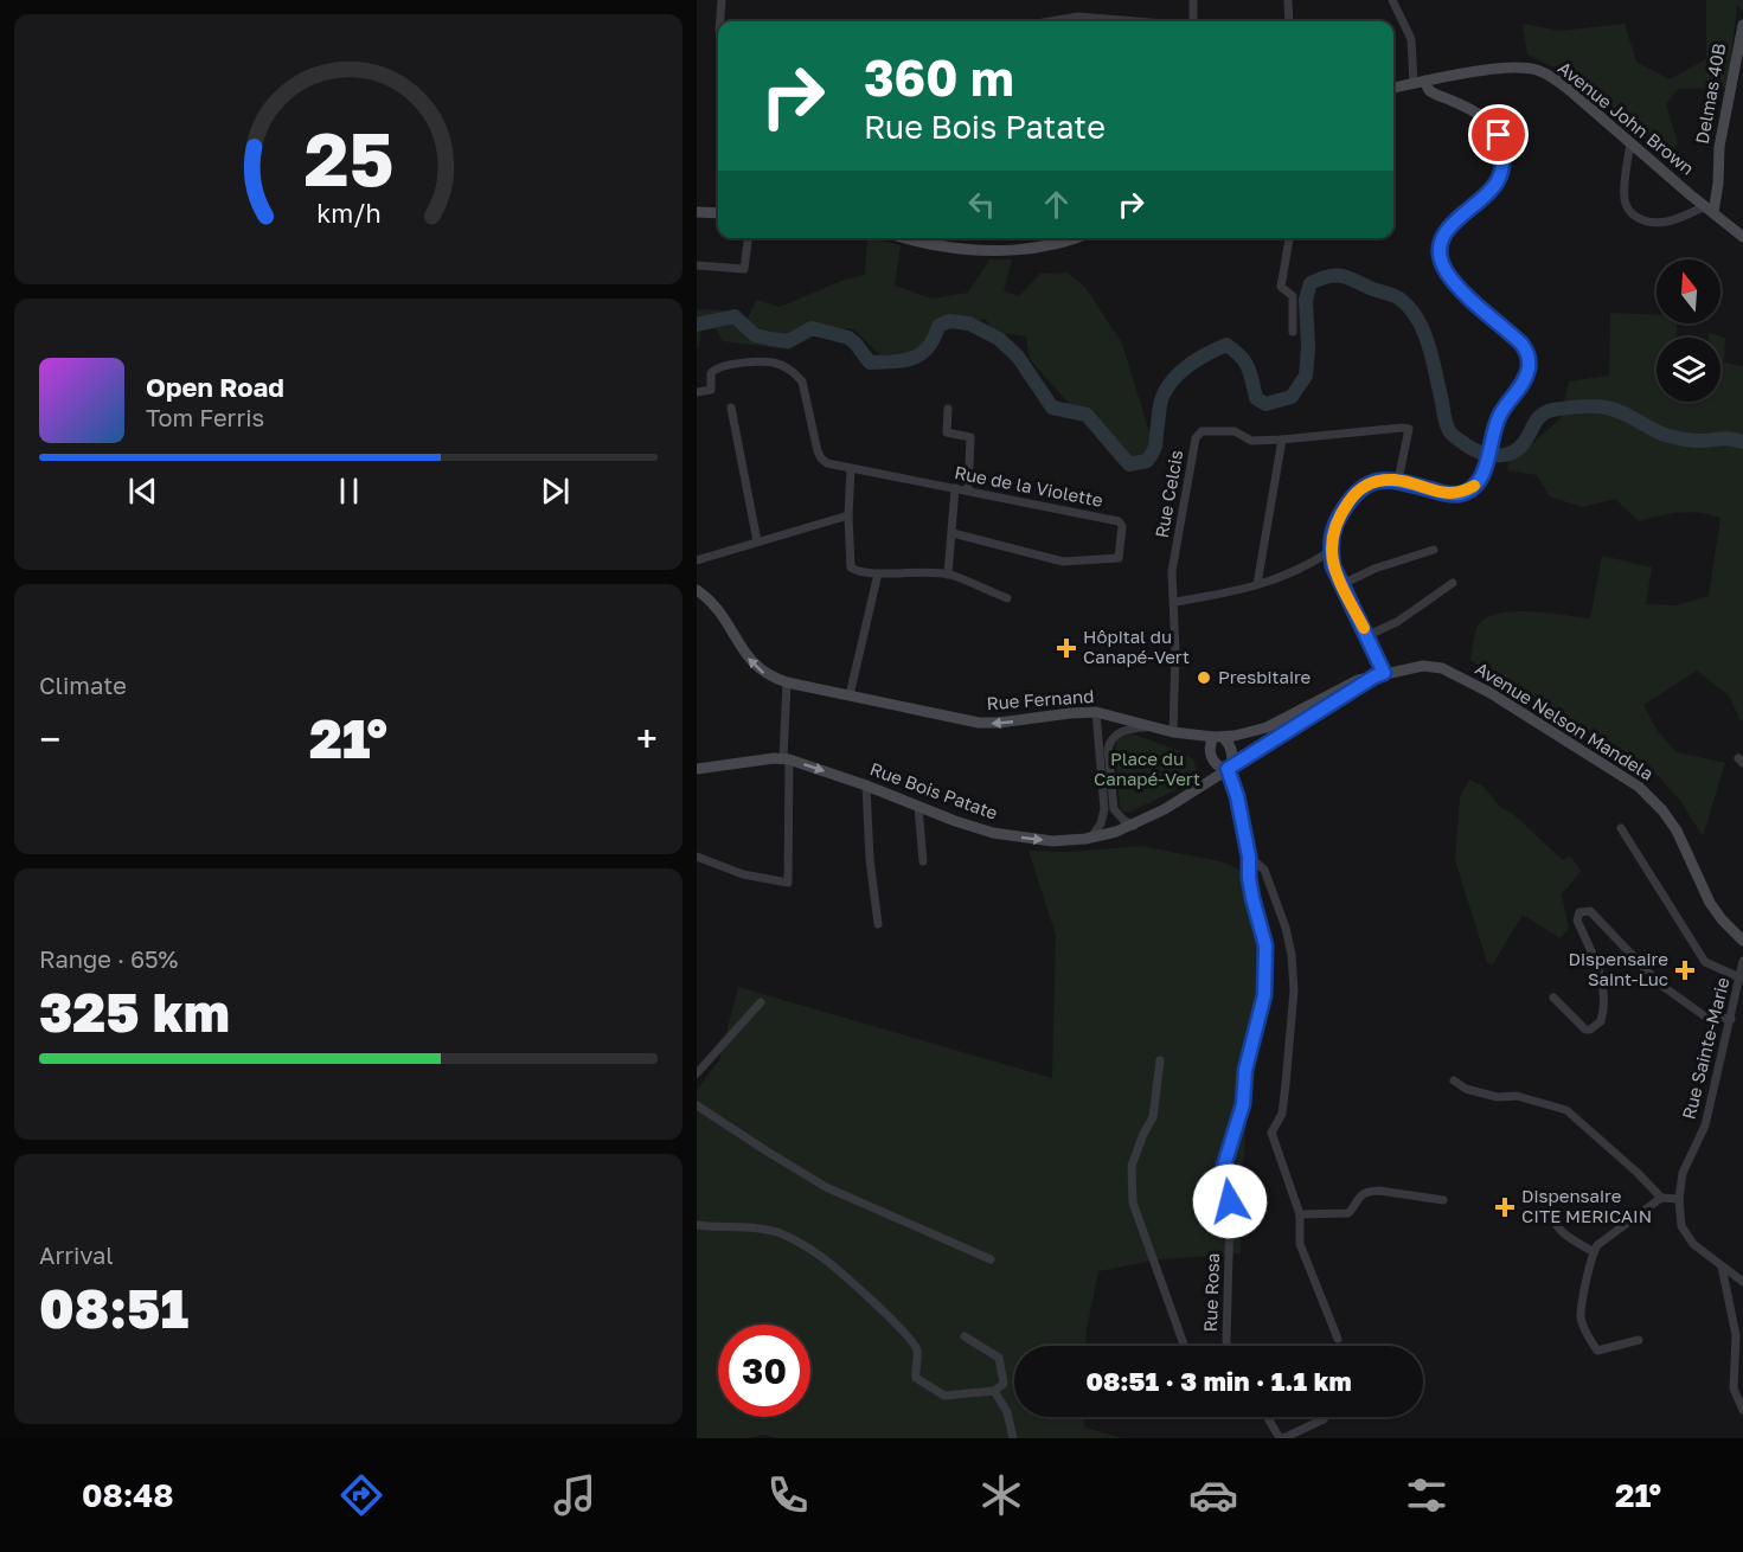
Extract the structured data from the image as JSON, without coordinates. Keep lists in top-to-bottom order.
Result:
{
  "streets": {
    "street": [
      "Delmas 40B",
      "Avenue John Brown",
      "Rue de la Violette",
      "Rue Celcis",
      "Rue Fernand",
      "Avenue Nelson Mandela",
      "Rue Bois Patate",
      "Rue Sainte-Marie",
      "Rue Rosa"
    ]
  },
  "crossings": [
    ["Delmas 40B", "Avenue John Brown"],
    ["Rue Celcis", "Rue Fernand"],
    ["Rue Fernand", "Avenue Nelson Mandela"],
    ["Rue Fernand", "Rue Bois Patate"],
    ["Avenue Nelson Mandela", "Rue Bois Patate"],
    ["Rue Bois Patate", "Rue Rosa"]
  ],
  "one_way": ["Rue Fernand", "Rue Bois Patate"],
  "parks": ["Place du Canapé-Vert"],
  "places": {
    "health": ["Hôpital du Canapé-Vert", "Dispensaire Saint-Luc", "Dispensaire CITE MERICAIN"],
    "other": ["Presbitaire"]
  },
  "north": "top",
  "page": {
    "turn": ["360 m", "Rue Bois Patate"],
    "song": ["Open Road", "Tom Ferris"],
    "tile": [
      "Climate",
      ["Range · 65%", "325 km"],
      ["Arrival", "08:51"]
    ],
    "heat": ["−", "21°", "+"],
    "limit": "30",
    "trip": "08:51 · 3 min · 1.1 km",
    "tabs": ["08:48", "21°"],
    "gauge": ["25", "km/h"]
  }
}
